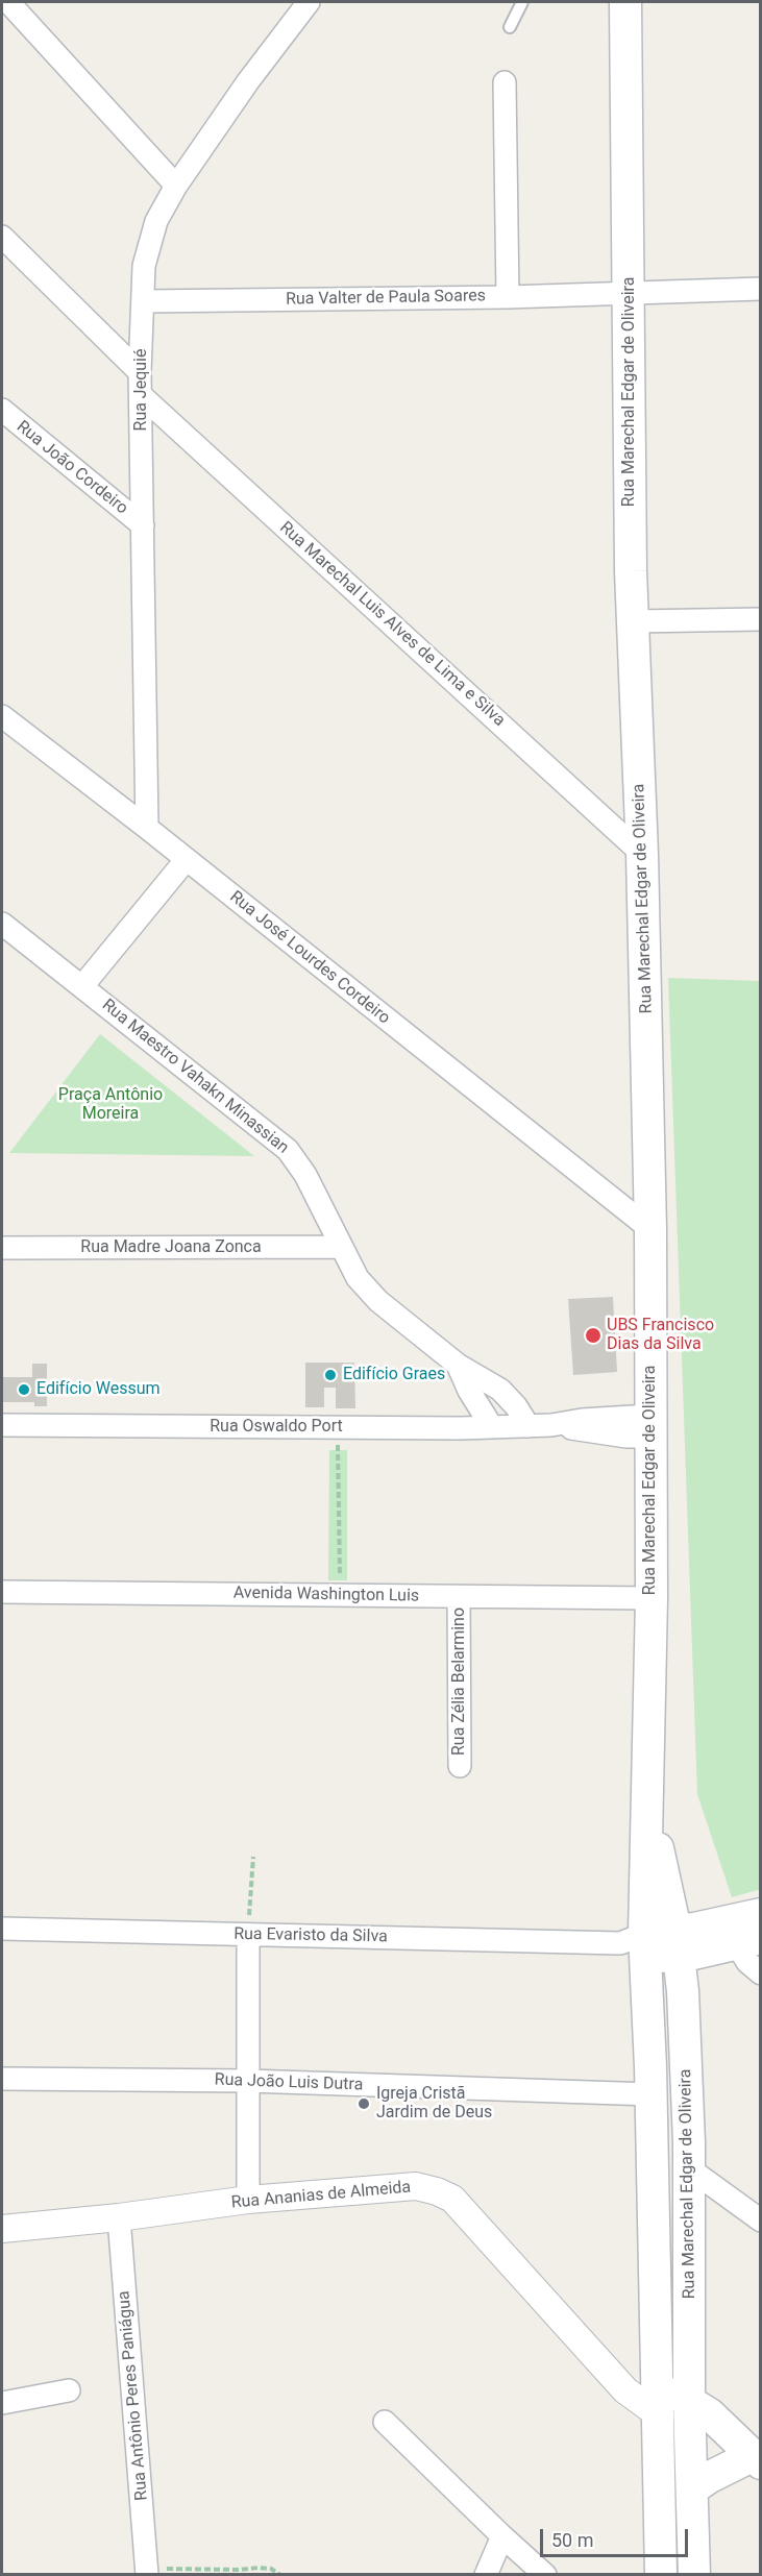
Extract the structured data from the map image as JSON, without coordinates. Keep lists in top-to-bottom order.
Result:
{
  "streets": {
    "main road": ["Rua Marechal Edgar de Oliveira"],
    "street": [
      "Rua Valter de Paula Soares",
      "Rua Jequié",
      "Rua João Cordeiro",
      "Rua Marechal Luis Alves de Lima e Silva",
      "Rua José Lourdes Cordeiro",
      "Rua Maestro Vahakn Minassian",
      "Rua Madre Joana Zonca",
      "Rua Oswaldo Port",
      "Avenida Washington Luis",
      "Rua Zélia Belarmino",
      "Rua Evaristo da Silva",
      "Rua João Luis Dutra",
      "Rua Ananias de Almeida",
      "Rua Antônio Peres Paniágua"
    ]
  },
  "crossings": [
    ["Rua Valter de Paula Soares", "Rua Jequié"],
    ["Rua Valter de Paula Soares", "Rua Marechal Edgar de Oliveira"],
    ["Rua Jequié", "Rua João Cordeiro"],
    ["Rua Jequié", "Rua Marechal Luis Alves de Lima e Silva"],
    ["Rua Jequié", "Rua José Lourdes Cordeiro"],
    ["Rua Marechal Edgar de Oliveira", "Rua Marechal Luis Alves de Lima e Silva"],
    ["Rua Marechal Edgar de Oliveira", "Rua José Lourdes Cordeiro"],
    ["Rua Marechal Edgar de Oliveira", "Rua Oswaldo Port"],
    ["Rua Marechal Edgar de Oliveira", "Avenida Washington Luis"],
    ["Rua Marechal Edgar de Oliveira", "Rua Evaristo da Silva"],
    ["Rua Marechal Edgar de Oliveira", "Rua João Luis Dutra"],
    ["Rua Marechal Edgar de Oliveira", "Rua Ananias de Almeida"],
    ["Rua Maestro Vahakn Minassian", "Rua Madre Joana Zonca"],
    ["Rua Maestro Vahakn Minassian", "Rua Oswaldo Port"],
    ["Avenida Washington Luis", "Rua Zélia Belarmino"],
    ["Rua Ananias de Almeida", "Rua Antônio Peres Paniágua"]
  ],
  "parks": ["Praça Antônio Moreira"],
  "places": [
    "UBS Francisco Dias da Silva",
    "Edifício Graes",
    "Edifício Wessum",
    "Igreja Cristã Jardim de Deus"
  ],
  "scale_bar": "50 m"
}
